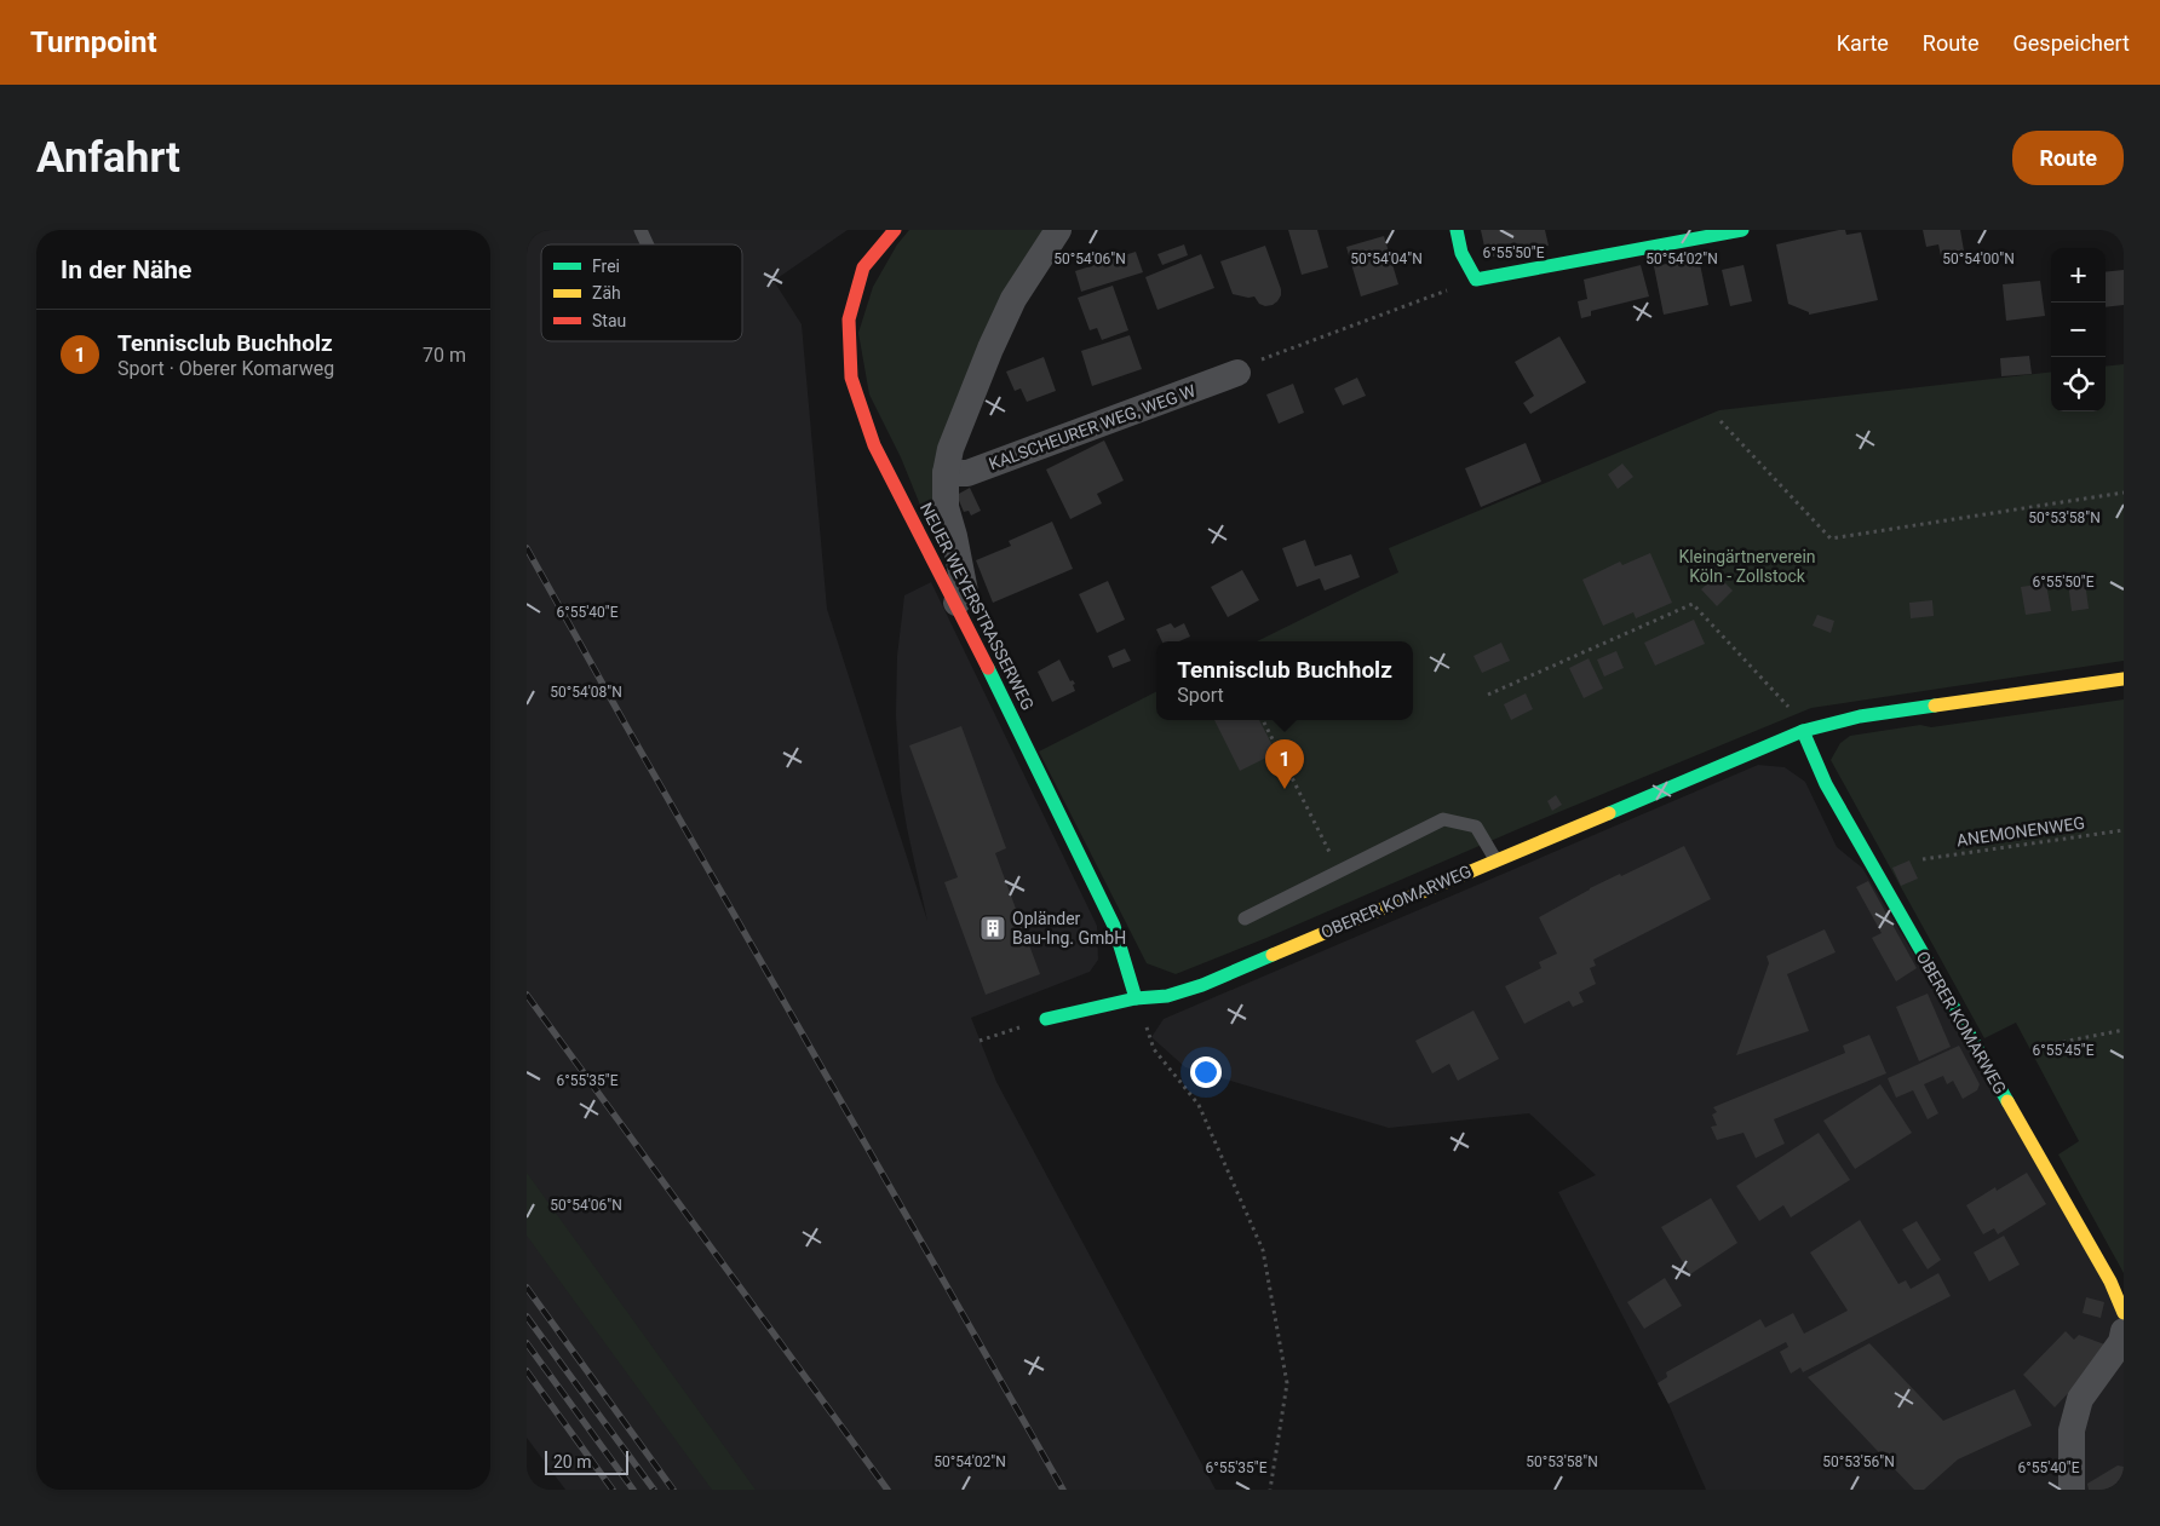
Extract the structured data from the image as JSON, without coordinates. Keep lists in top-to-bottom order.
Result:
{
  "streets": {
    "street": ["KALSCHEURER WEG, WEG W", "NEUER WEYERSTRASSERWEG", "OBERER KOMARWEG"],
    "path": ["ANEMONENWEG"]
  },
  "crossings": [
    ["NEUER WEYERSTRASSERWEG", "OBERER KOMARWEG"]
  ],
  "parks": ["Kleingärtnerverein Köln - Zollstock"],
  "places": {
    "building": ["Opländer Bau-Ing. GmbH"]
  },
  "legend": ["Frei", "Zäh", "Stau"],
  "scale_bar": "20 m",
  "page": {
    "header": "Turnpoint",
    "nav": ["Karte", "Route", "Gespeichert"],
    "buttons": "Route",
    "title": "Anfahrt",
    "heading": "In der Nähe",
    "map_buttons": ["+", "−"],
    "list": [
      {
        "mark": "1",
        "name": "Tennisclub Buchholz",
        "note": "Sport · Oberer Komarweg",
        "value": "70 m"
      }
    ],
    "popup": ["Tennisclub Buchholz", "Sport"],
    "pins": "1",
    "scale": "20 m"
  },
  "coordinates": [
    "6°55'50\"E",
    "50°54'06\"N",
    "50°54'04\"N",
    "50°54'02\"N",
    "50°54'00\"N",
    "50°53'58\"N",
    "6°55'40\"E",
    "50°54'08\"N",
    "6°55'45\"E",
    "6°55'35\"E",
    "50°53'56\"N"
  ]
}
